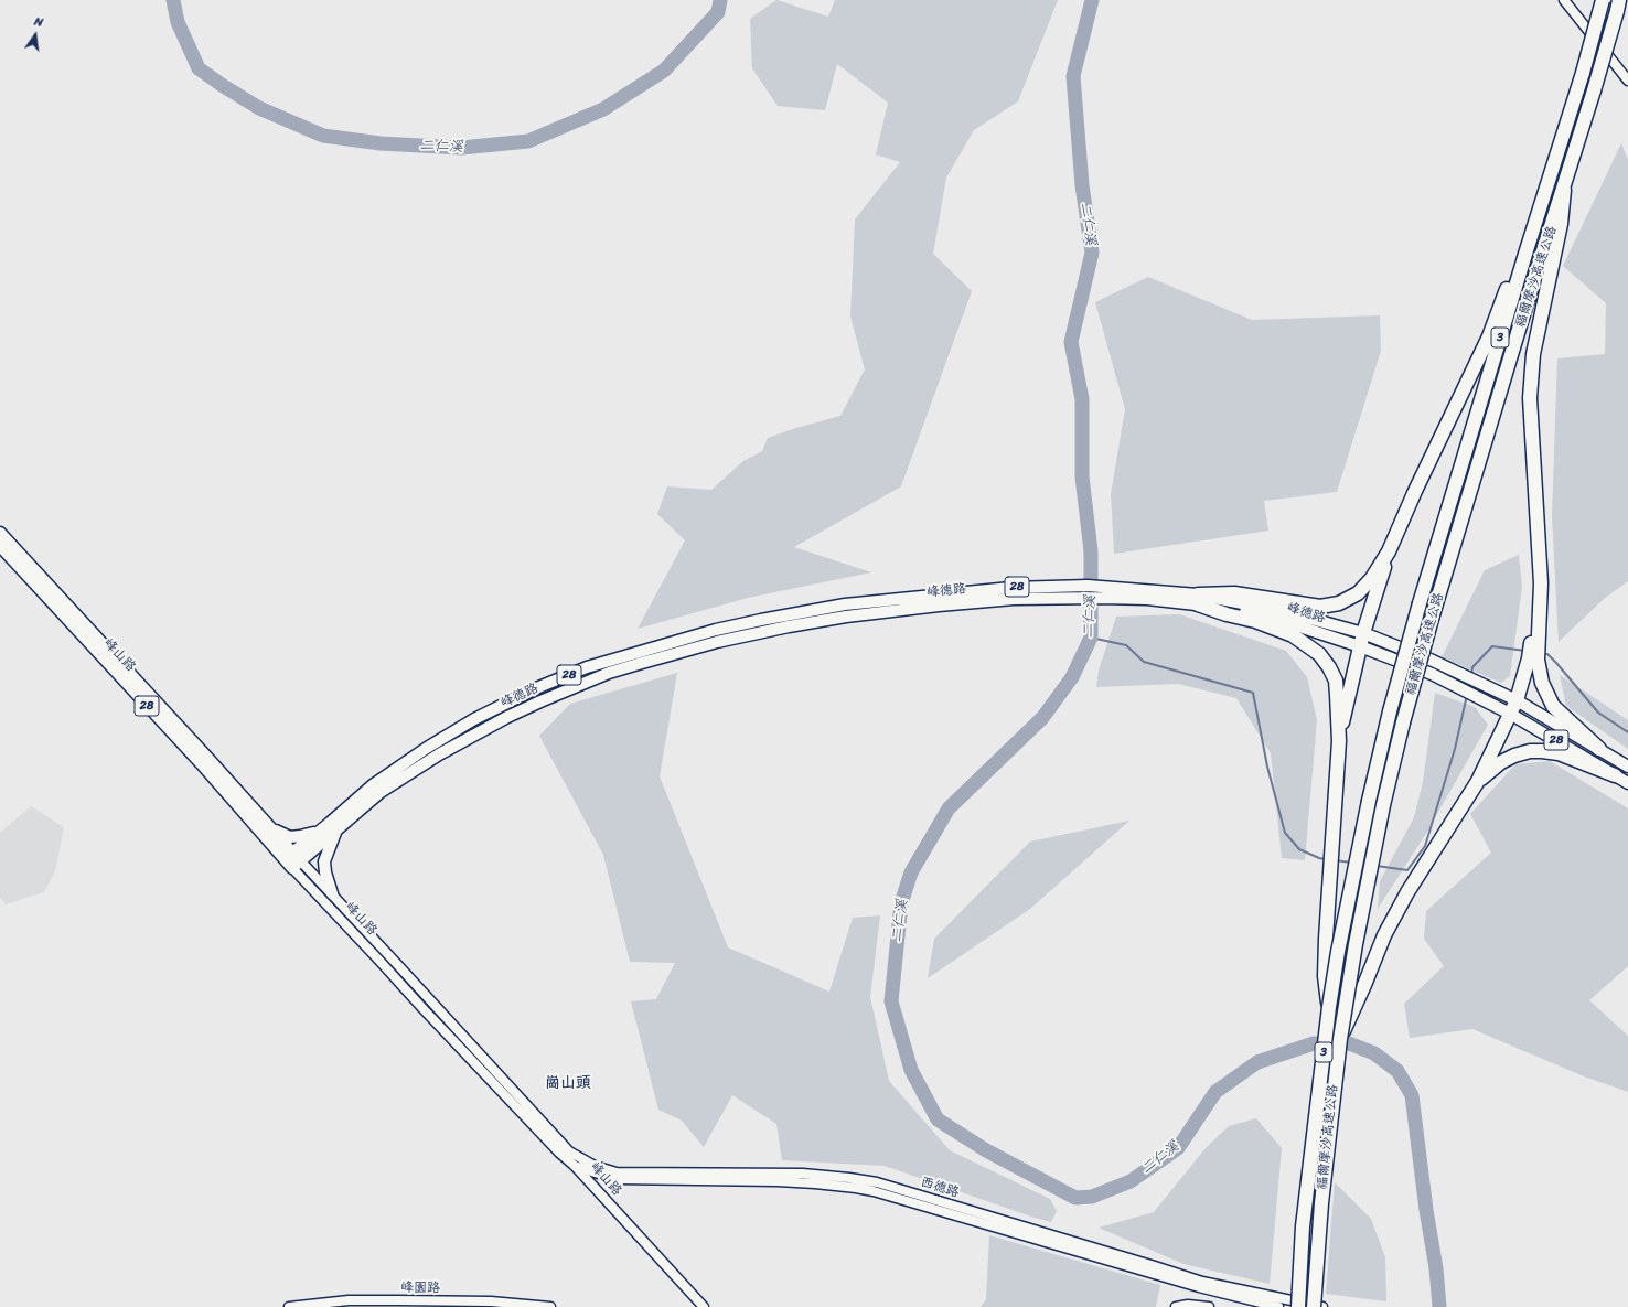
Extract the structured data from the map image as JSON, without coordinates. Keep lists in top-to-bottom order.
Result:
{
  "streets": {
    "highway": ["福爾摩沙高速公路", "3"],
    "main road": ["28", "峰德路", "峰山路"],
    "street": ["西德路", "峰園路"]
  },
  "crossings": [
    ["福爾摩沙高速公路", "西德路"],
    ["峰德路", "峰山路"],
    ["峰山路", "西德路"]
  ],
  "districts": ["崗山頭"],
  "water": ["二仁溪"],
  "north": "top"
}
